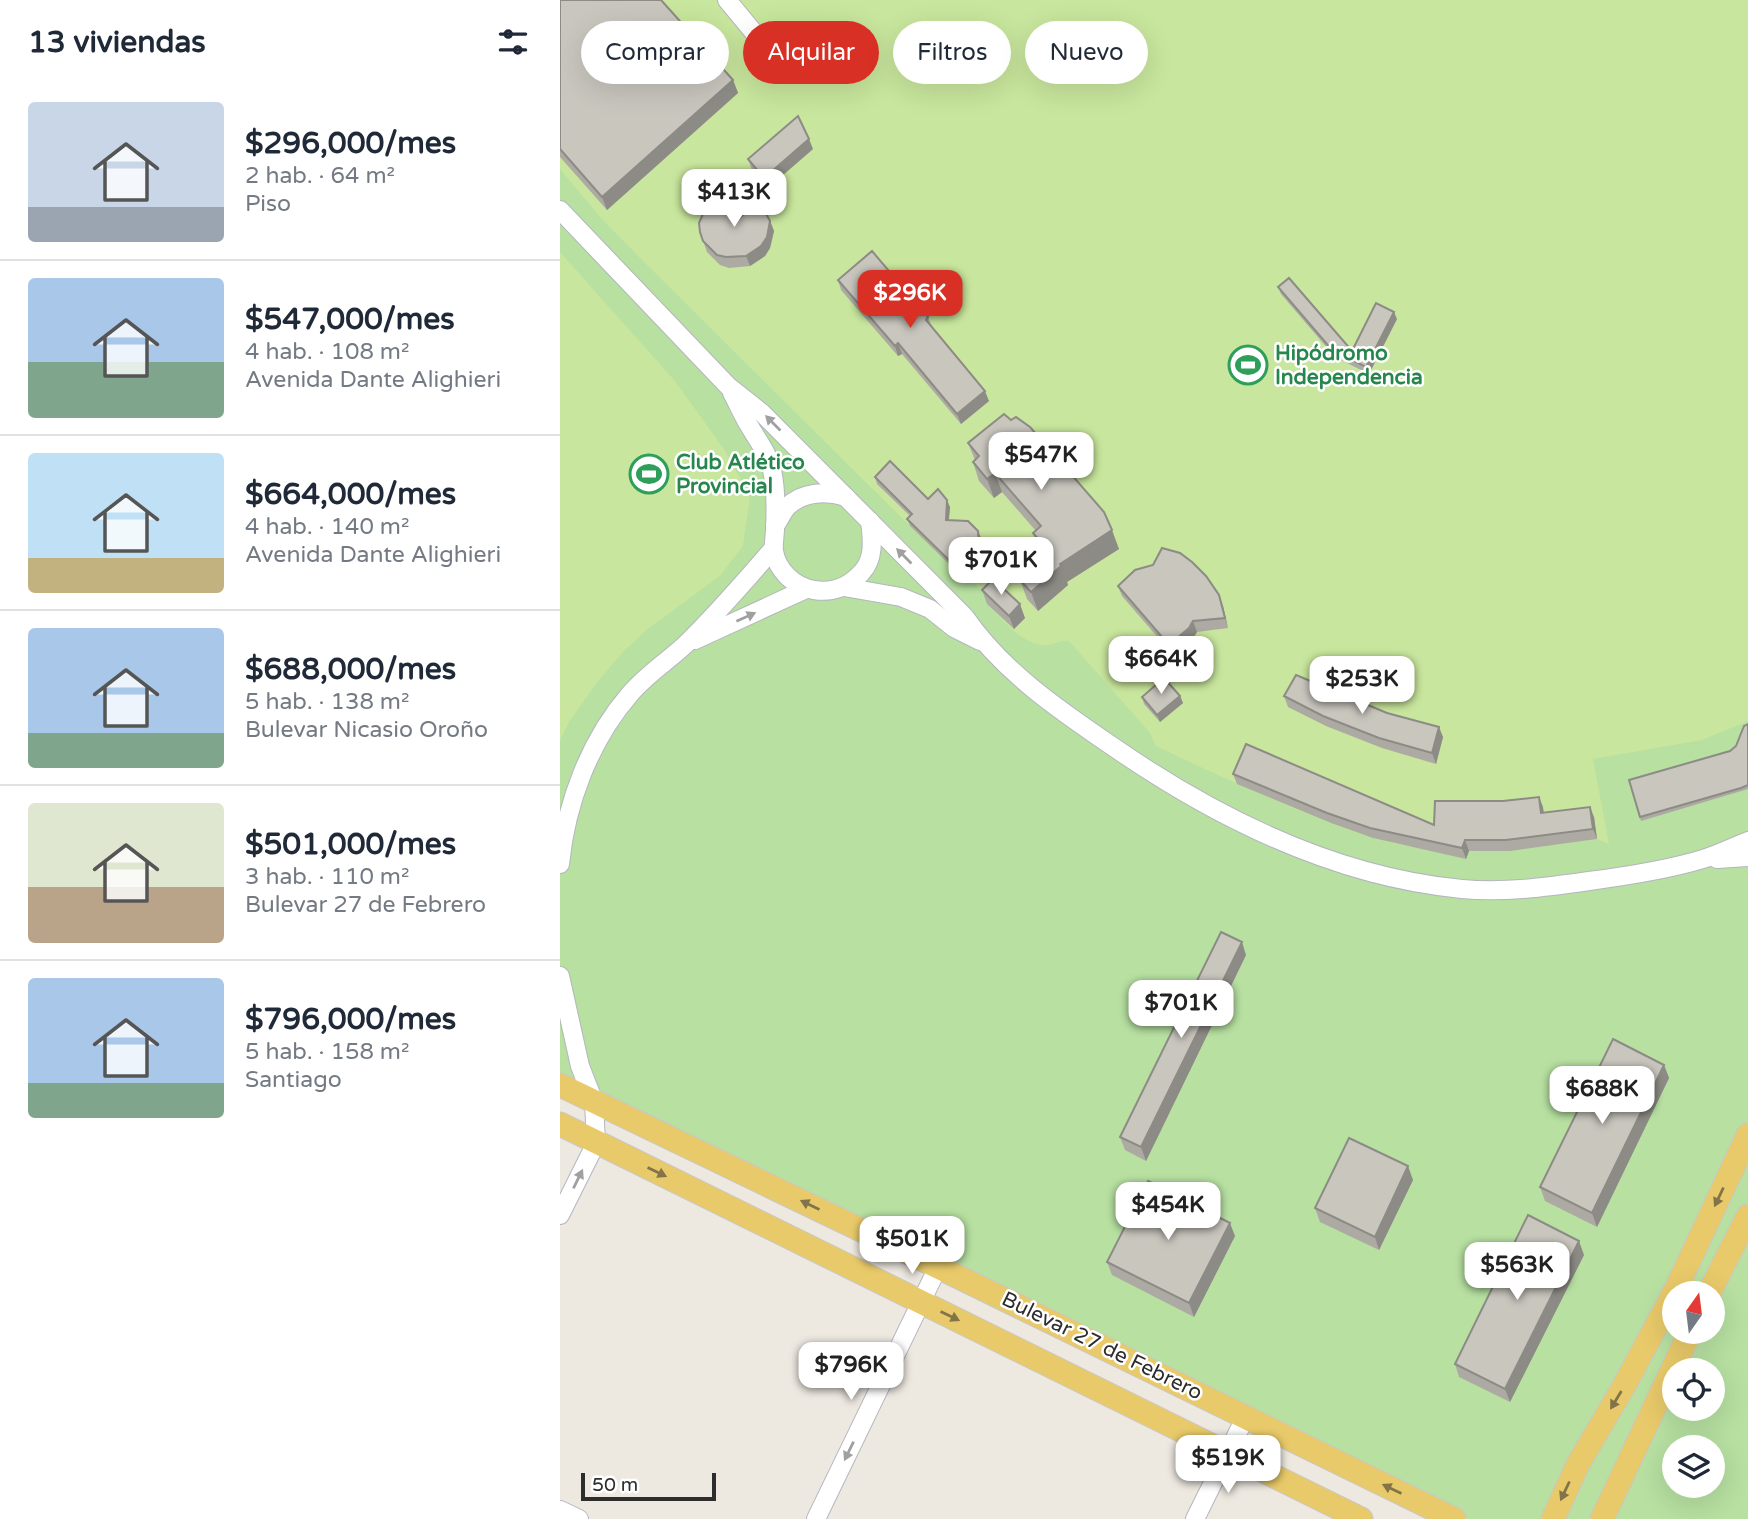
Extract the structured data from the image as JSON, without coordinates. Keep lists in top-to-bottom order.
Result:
{
  "streets": {
    "main road": ["Bulevar 27 de Febrero"]
  },
  "places": {
    "sports": ["Hipódromo Independencia", "Club Atlético Provincial"]
  },
  "scale_bar": "50 m",
  "north": "top",
  "page": {
    "heading": "13 viviendas",
    "chip": [
      "Comprar",
      "Alquilar",
      "Filtros",
      "Nuevo"
    ],
    "list": [
      {
        "name": "$296,000/mes",
        "note": "2 hab. · 64 m² · Piso"
      },
      {
        "name": "$547,000/mes",
        "note": "4 hab. · 108 m² · Avenida Dante Alighieri"
      },
      {
        "name": "$664,000/mes",
        "note": "4 hab. · 140 m² · Avenida Dante Alighieri"
      },
      {
        "name": "$688,000/mes",
        "note": "5 hab. · 138 m² · Bulevar Nicasio Oroño"
      },
      {
        "name": "$501,000/mes",
        "note": "3 hab. · 110 m² · Bulevar 27 de Febrero"
      },
      {
        "name": "$796,000/mes",
        "note": "5 hab. · 158 m² · Santiago"
      }
    ],
    "price": [
      "$413K",
      "$296K",
      "$547K",
      "$701K",
      "$664K",
      "$253K",
      "$701K",
      "$688K",
      "$454K",
      "$501K",
      "$563K",
      "$796K",
      "$519K"
    ],
    "scale": "50 m"
  }
}
